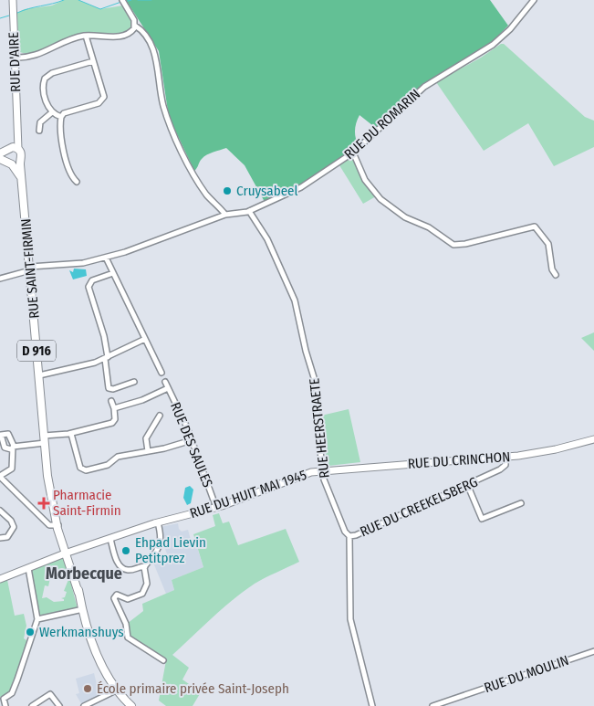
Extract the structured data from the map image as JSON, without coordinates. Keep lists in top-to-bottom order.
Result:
{
  "streets": {
    "main road": ["RUE SAINT-FIRMIN", "D 916"],
    "street": [
      "RUE D'AIRE",
      "RUE DU ROMARIN",
      "RUE HEERSTRAETE",
      "RUE DES SAULES",
      "RUE DU CRINCHON",
      "RUE DU HUIT MAI 1945",
      "RUE DU CREEKELSBERG",
      "RUE DU MOULIN"
    ]
  },
  "crossings": [
    ["RUE D'AIRE", "RUE SAINT-FIRMIN"],
    ["RUE DU ROMARIN", "RUE SAINT-FIRMIN"],
    ["RUE DU ROMARIN", "RUE HEERSTRAETE"],
    ["RUE SAINT-FIRMIN", "D 916"],
    ["RUE SAINT-FIRMIN", "RUE DU HUIT MAI 1945"],
    ["D 916", "RUE DU HUIT MAI 1945"],
    ["RUE HEERSTRAETE", "RUE DU CRINCHON"],
    ["RUE HEERSTRAETE", "RUE DU HUIT MAI 1945"],
    ["RUE HEERSTRAETE", "RUE DU CREEKELSBERG"],
    ["RUE DES SAULES", "RUE DU HUIT MAI 1945"],
    ["RUE DU CRINCHON", "RUE DU HUIT MAI 1945"],
    ["RUE DU CRINCHON", "RUE DU CREEKELSBERG"]
  ],
  "districts": ["Morbecque"],
  "places": {
    "other": [
      "Cruysabeel",
      "Ehpad Lievin Petitprez",
      "Werkmanshuys",
      "École primaire privée Saint-Joseph"
    ],
    "health": ["Pharmacie Saint-Firmin"]
  }
}
